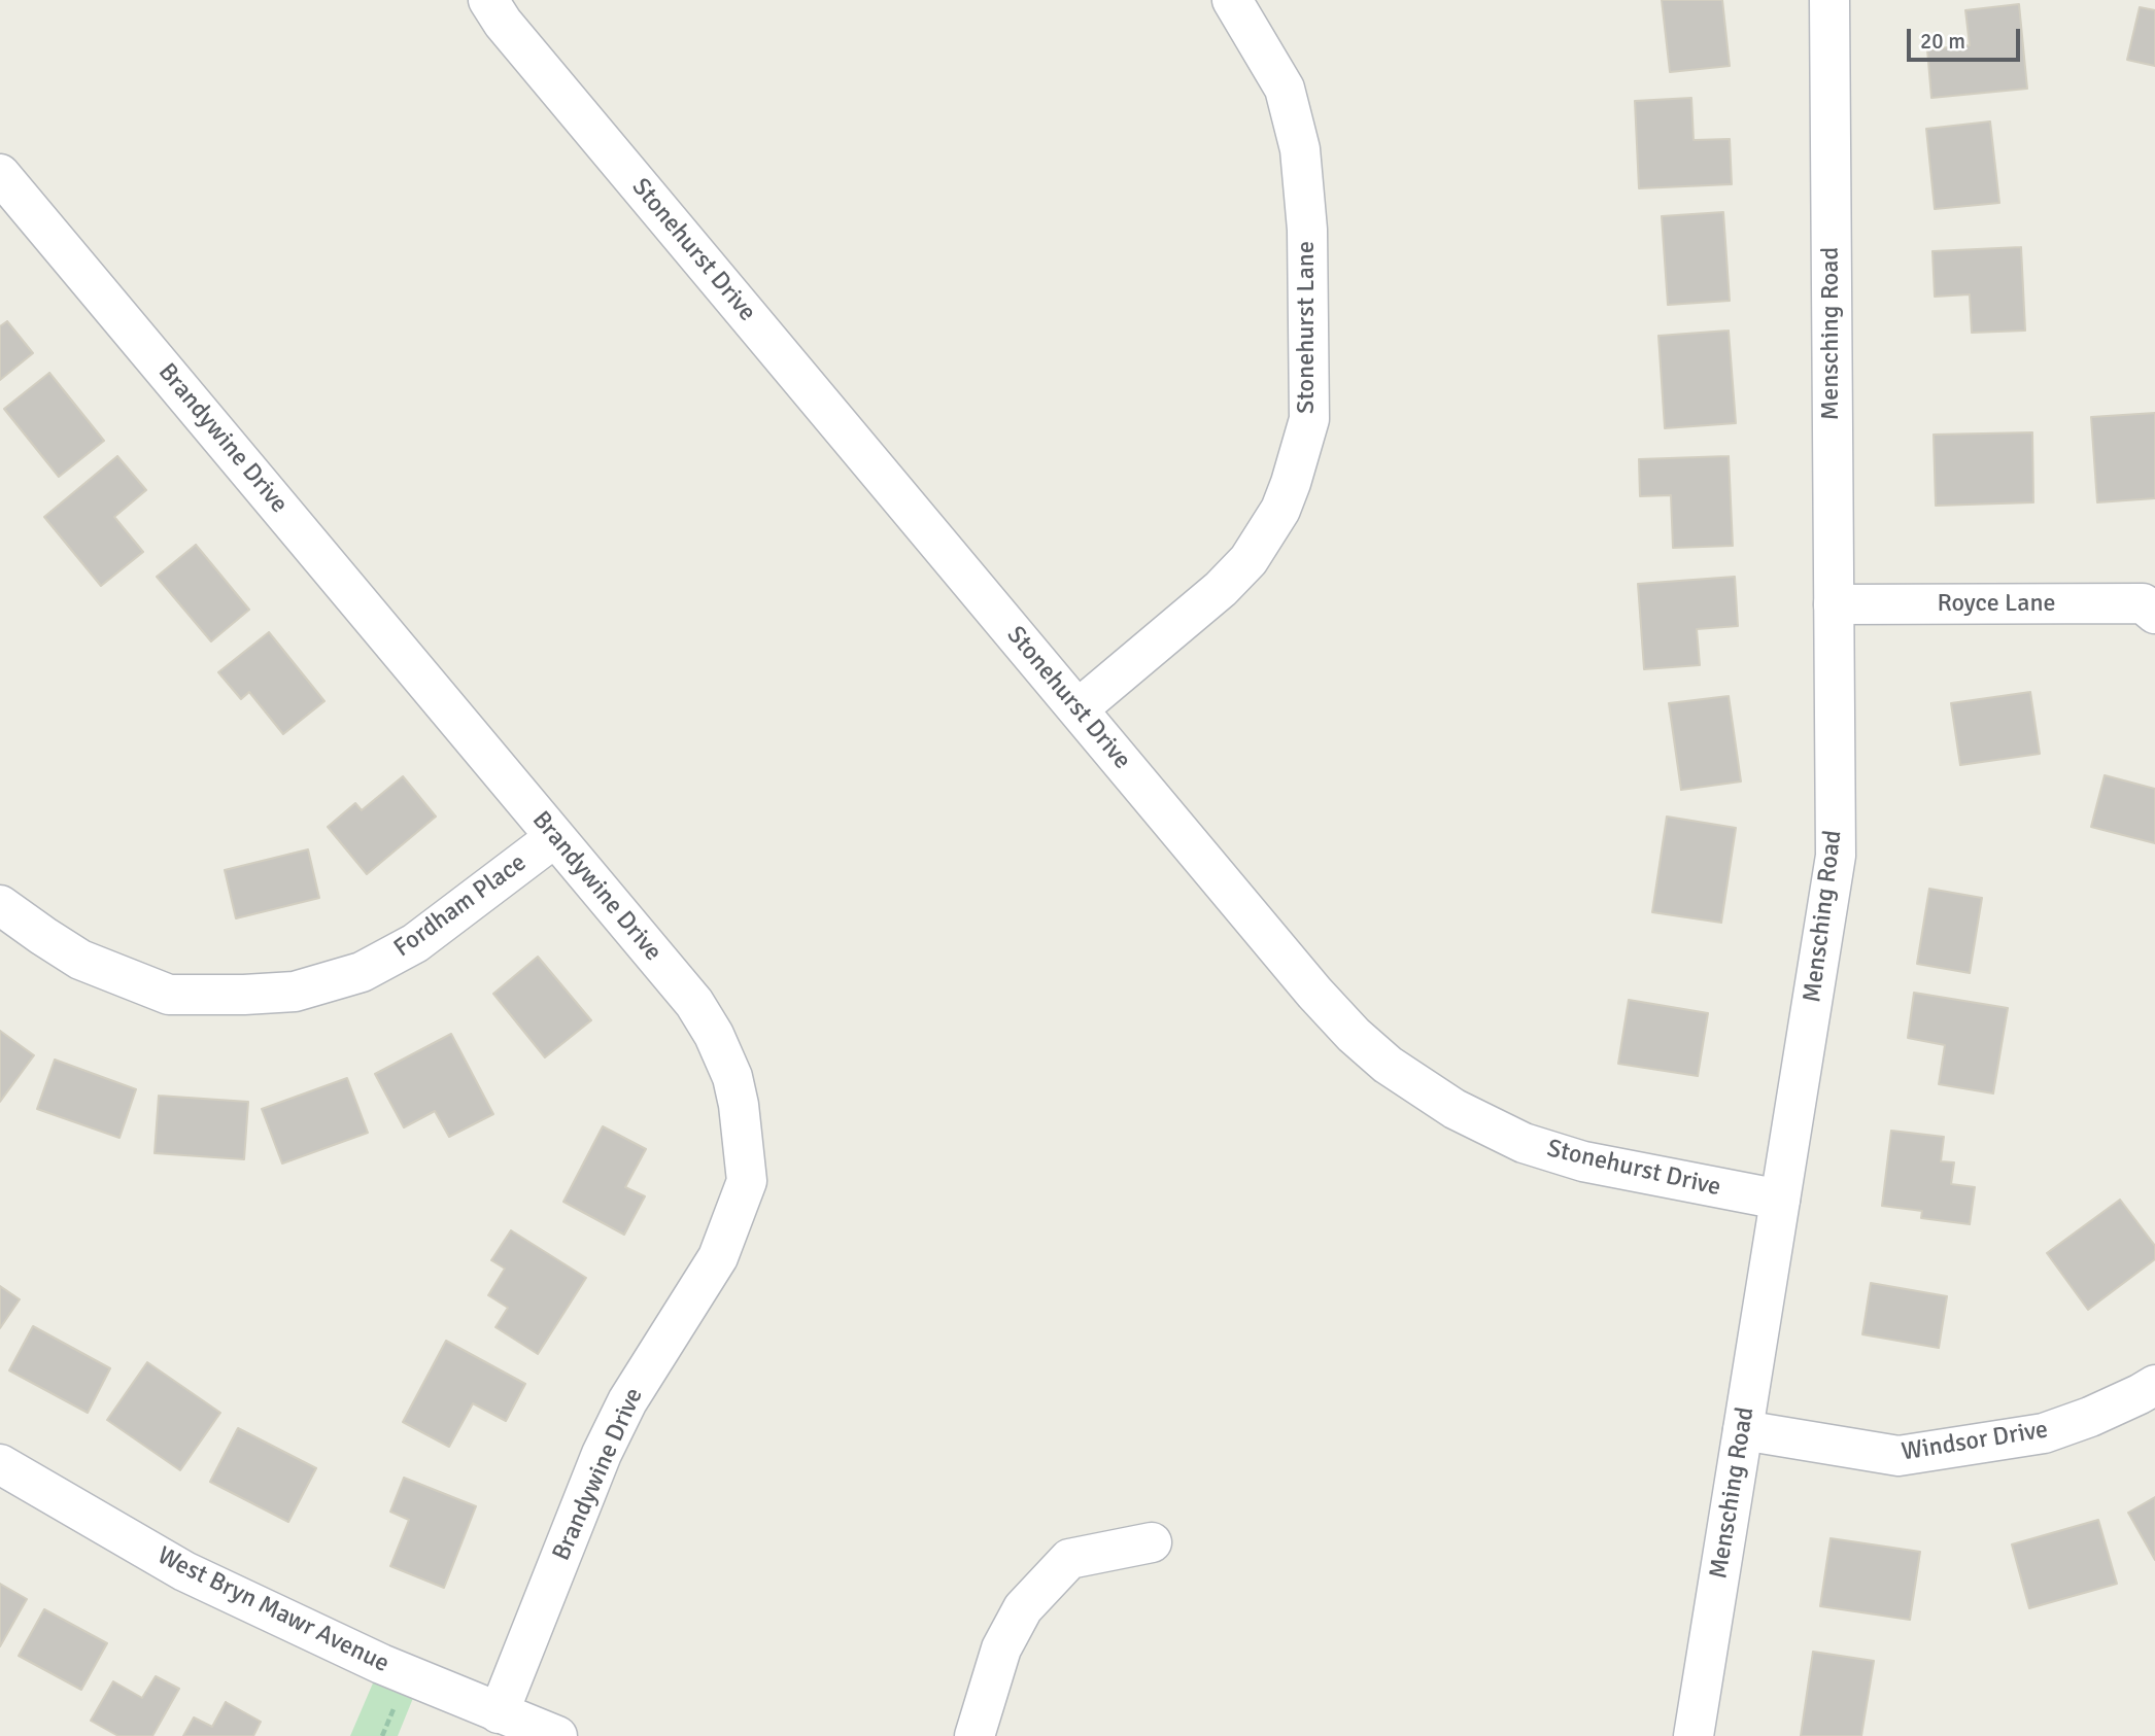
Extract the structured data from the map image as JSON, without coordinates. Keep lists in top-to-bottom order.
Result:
{
  "streets": {
    "street": [
      "Stonehurst Drive",
      "Stonehurst Lane",
      "Mensching Road",
      "Brandywine Drive",
      "Royce Lane",
      "Fordham Place",
      "Windsor Drive",
      "West Bryn Mawr Avenue"
    ]
  },
  "crossings": [
    ["Stonehurst Drive", "Stonehurst Lane"],
    ["Stonehurst Drive", "Mensching Road"],
    ["Mensching Road", "Royce Lane"],
    ["Mensching Road", "Windsor Drive"],
    ["Brandywine Drive", "Fordham Place"],
    ["Brandywine Drive", "West Bryn Mawr Avenue"]
  ],
  "scale_bar": "20 m"
}
